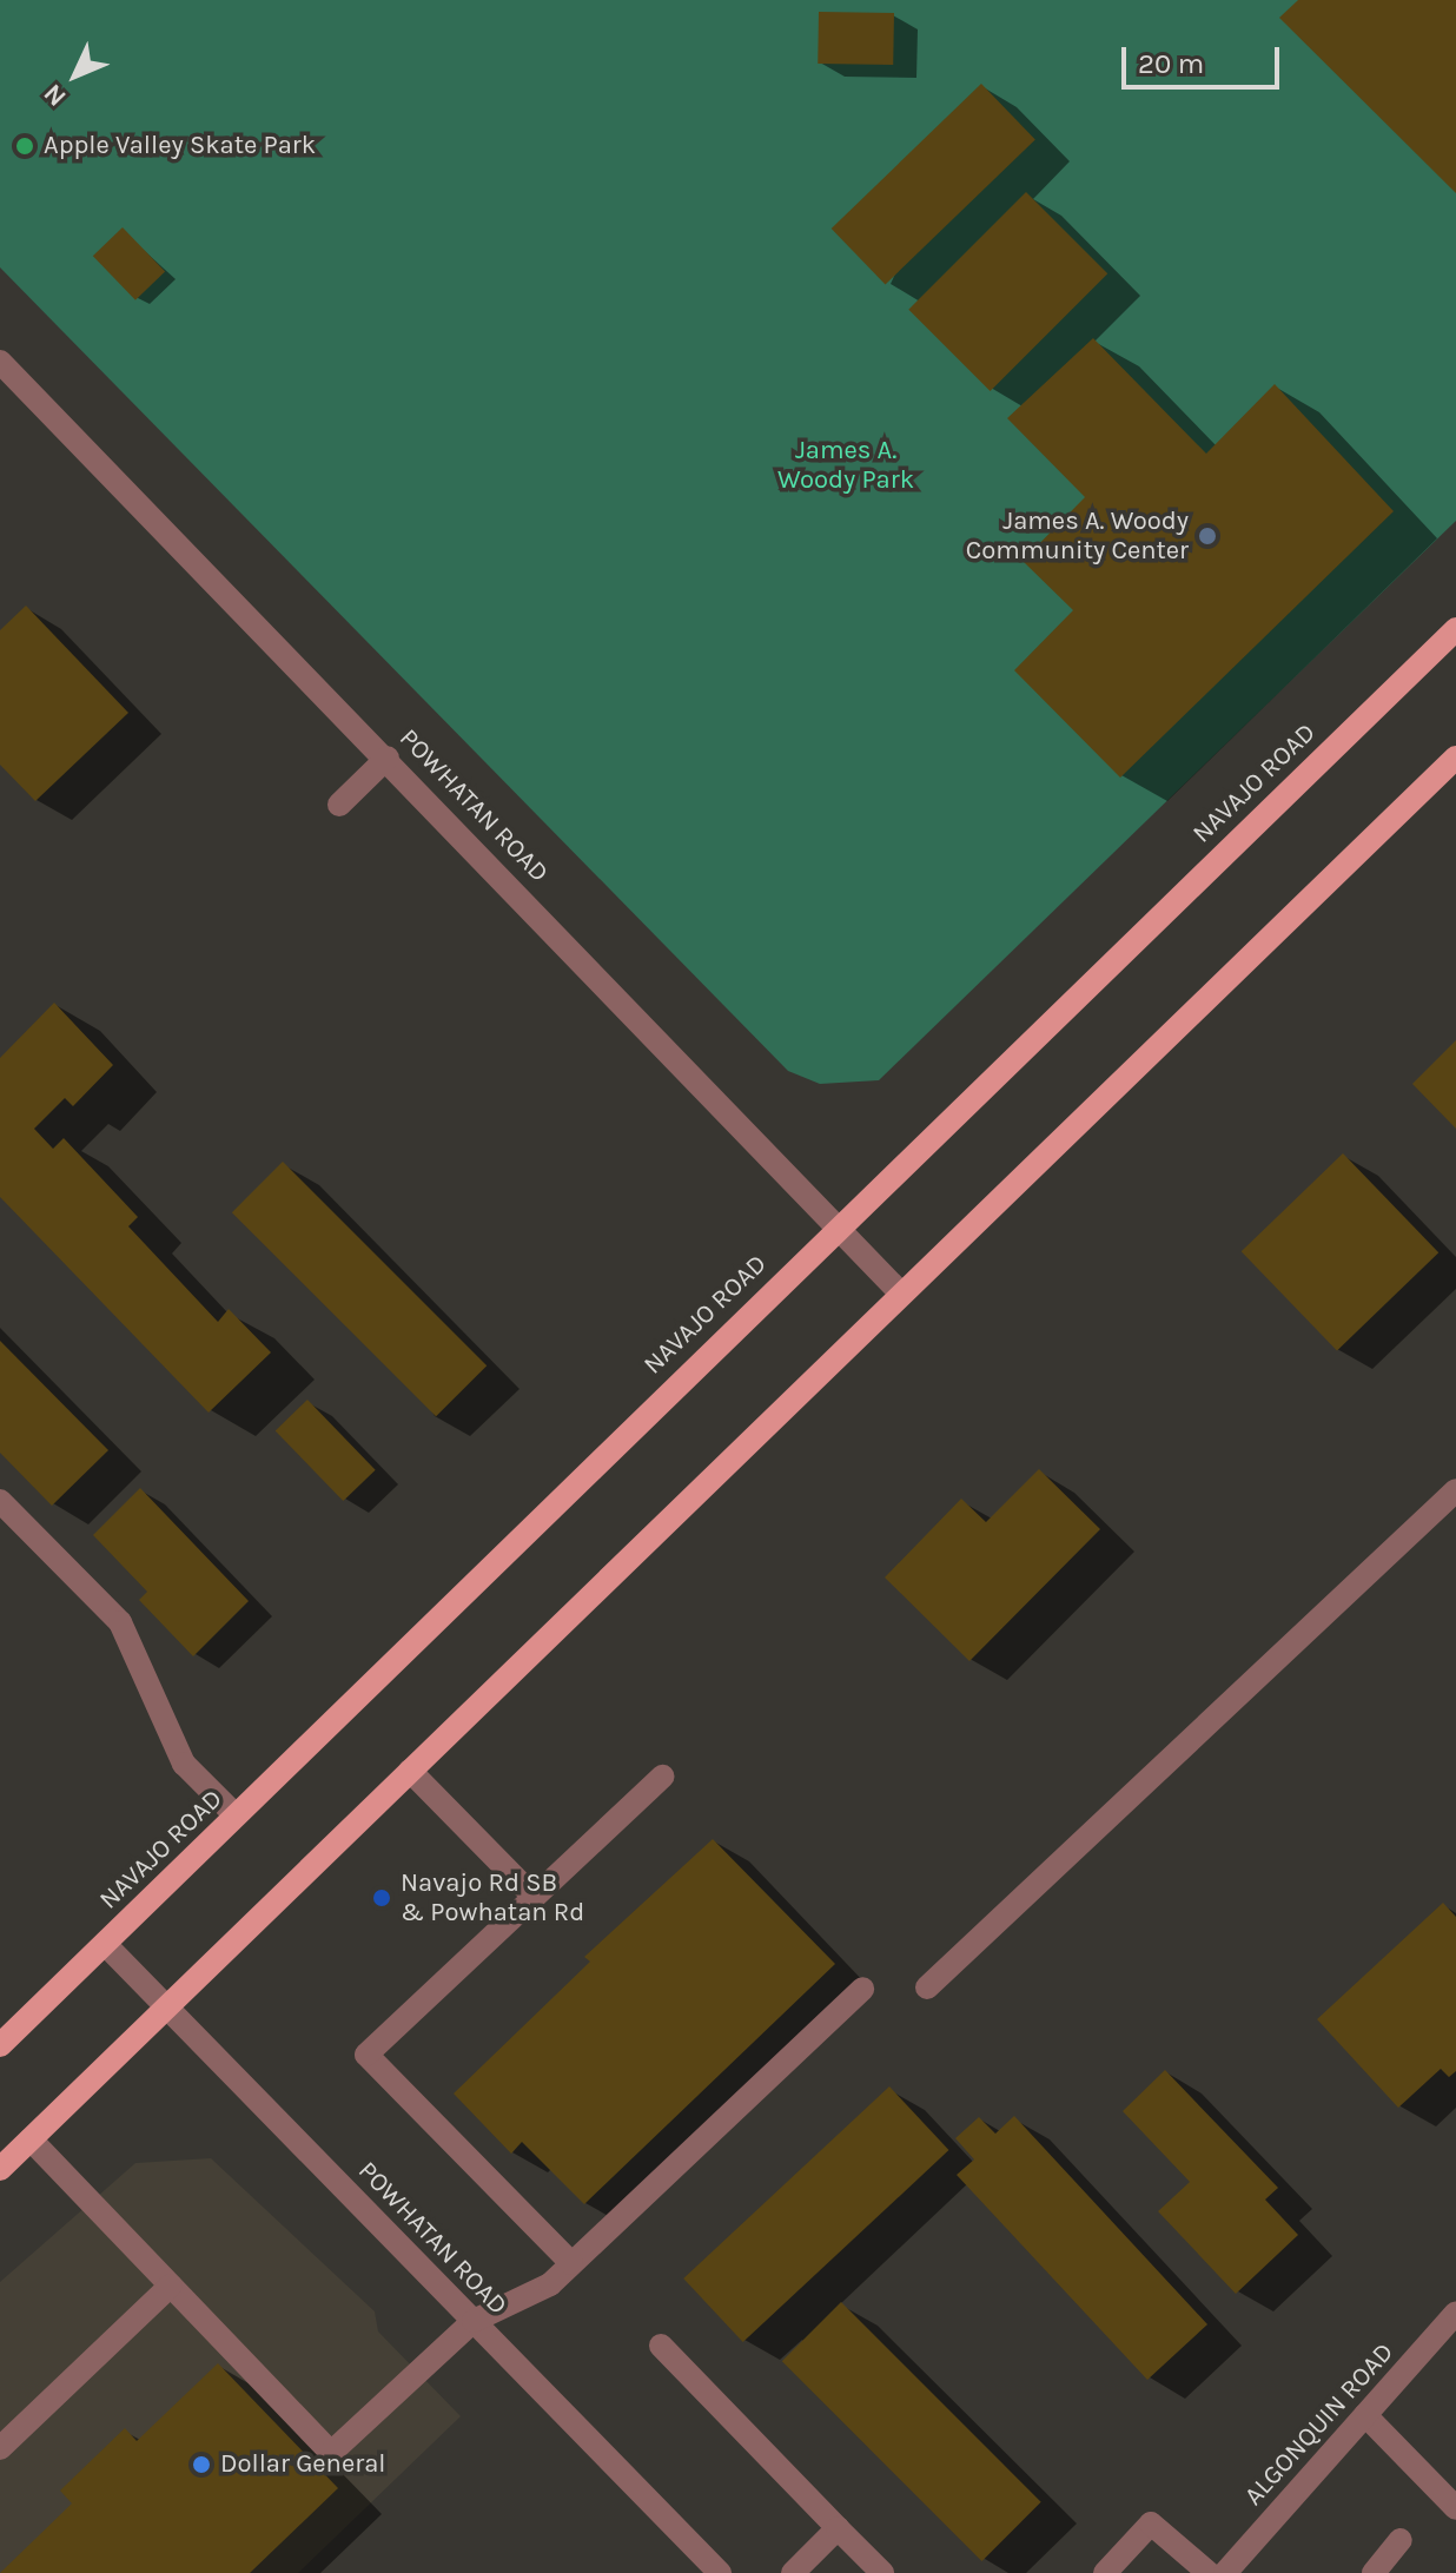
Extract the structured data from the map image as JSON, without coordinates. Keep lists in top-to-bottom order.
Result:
{
  "streets": {
    "main road": ["NAVAJO ROAD"],
    "street": ["POWHATAN ROAD", "ALGONQUIN ROAD"]
  },
  "crossings": [
    ["NAVAJO ROAD", "POWHATAN ROAD"]
  ],
  "parks": ["James A. Woody Park"],
  "places": [
    "Apple Valley Skate Park",
    "James A. Woody Community Center",
    "Navajo Rd SB & Powhatan Rd",
    "Dollar General"
  ],
  "scale_bar": "20 m",
  "north": "bottom left"
}
